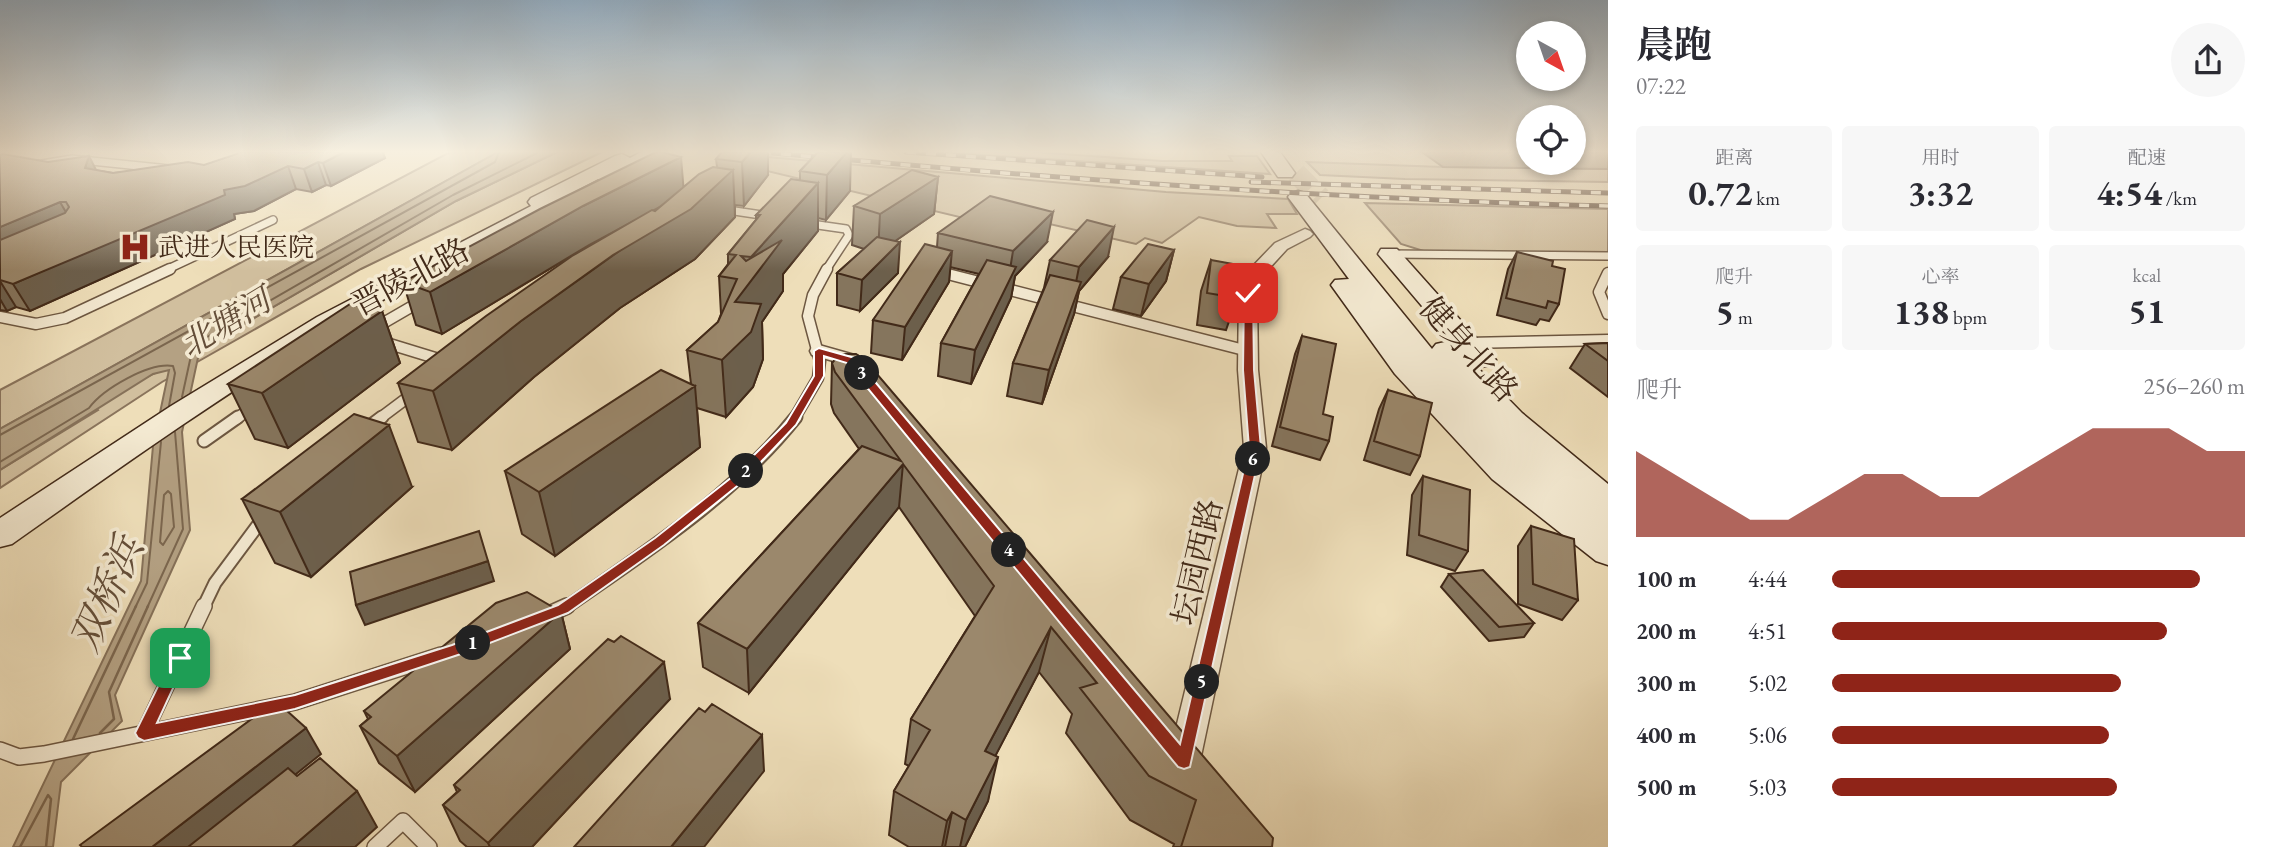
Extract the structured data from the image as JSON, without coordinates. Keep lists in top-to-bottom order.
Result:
{
  "streets": {
    "main road": ["晋陵北路", "健身北路"],
    "street": ["坛园西路"]
  },
  "water": ["北塘河", "双桥浜"],
  "places": {
    "hospital": ["武进人民医院"]
  },
  "north": "bottom right",
  "page": {
    "heading": ["晨跑", "07:22"],
    "stats": [
      ["距离", "0.72 km"],
      ["用时", "3:32"],
      ["配速", "4:54 /km"],
      ["爬升", "5 m"],
      ["心率", "138 bpm"],
      ["kcal", "51"]
    ],
    "pins": [
      "3",
      "6",
      "2",
      "4",
      "1",
      "5"
    ],
    "chart": ["爬升", "256–260 m"],
    "list": [
      {
        "name": "100 m",
        "note": "4:44"
      },
      {
        "name": "200 m",
        "note": "4:51"
      },
      {
        "name": "300 m",
        "note": "5:02"
      },
      {
        "name": "400 m",
        "note": "5:06"
      },
      {
        "name": "500 m",
        "note": "5:03"
      }
    ]
  }
}
